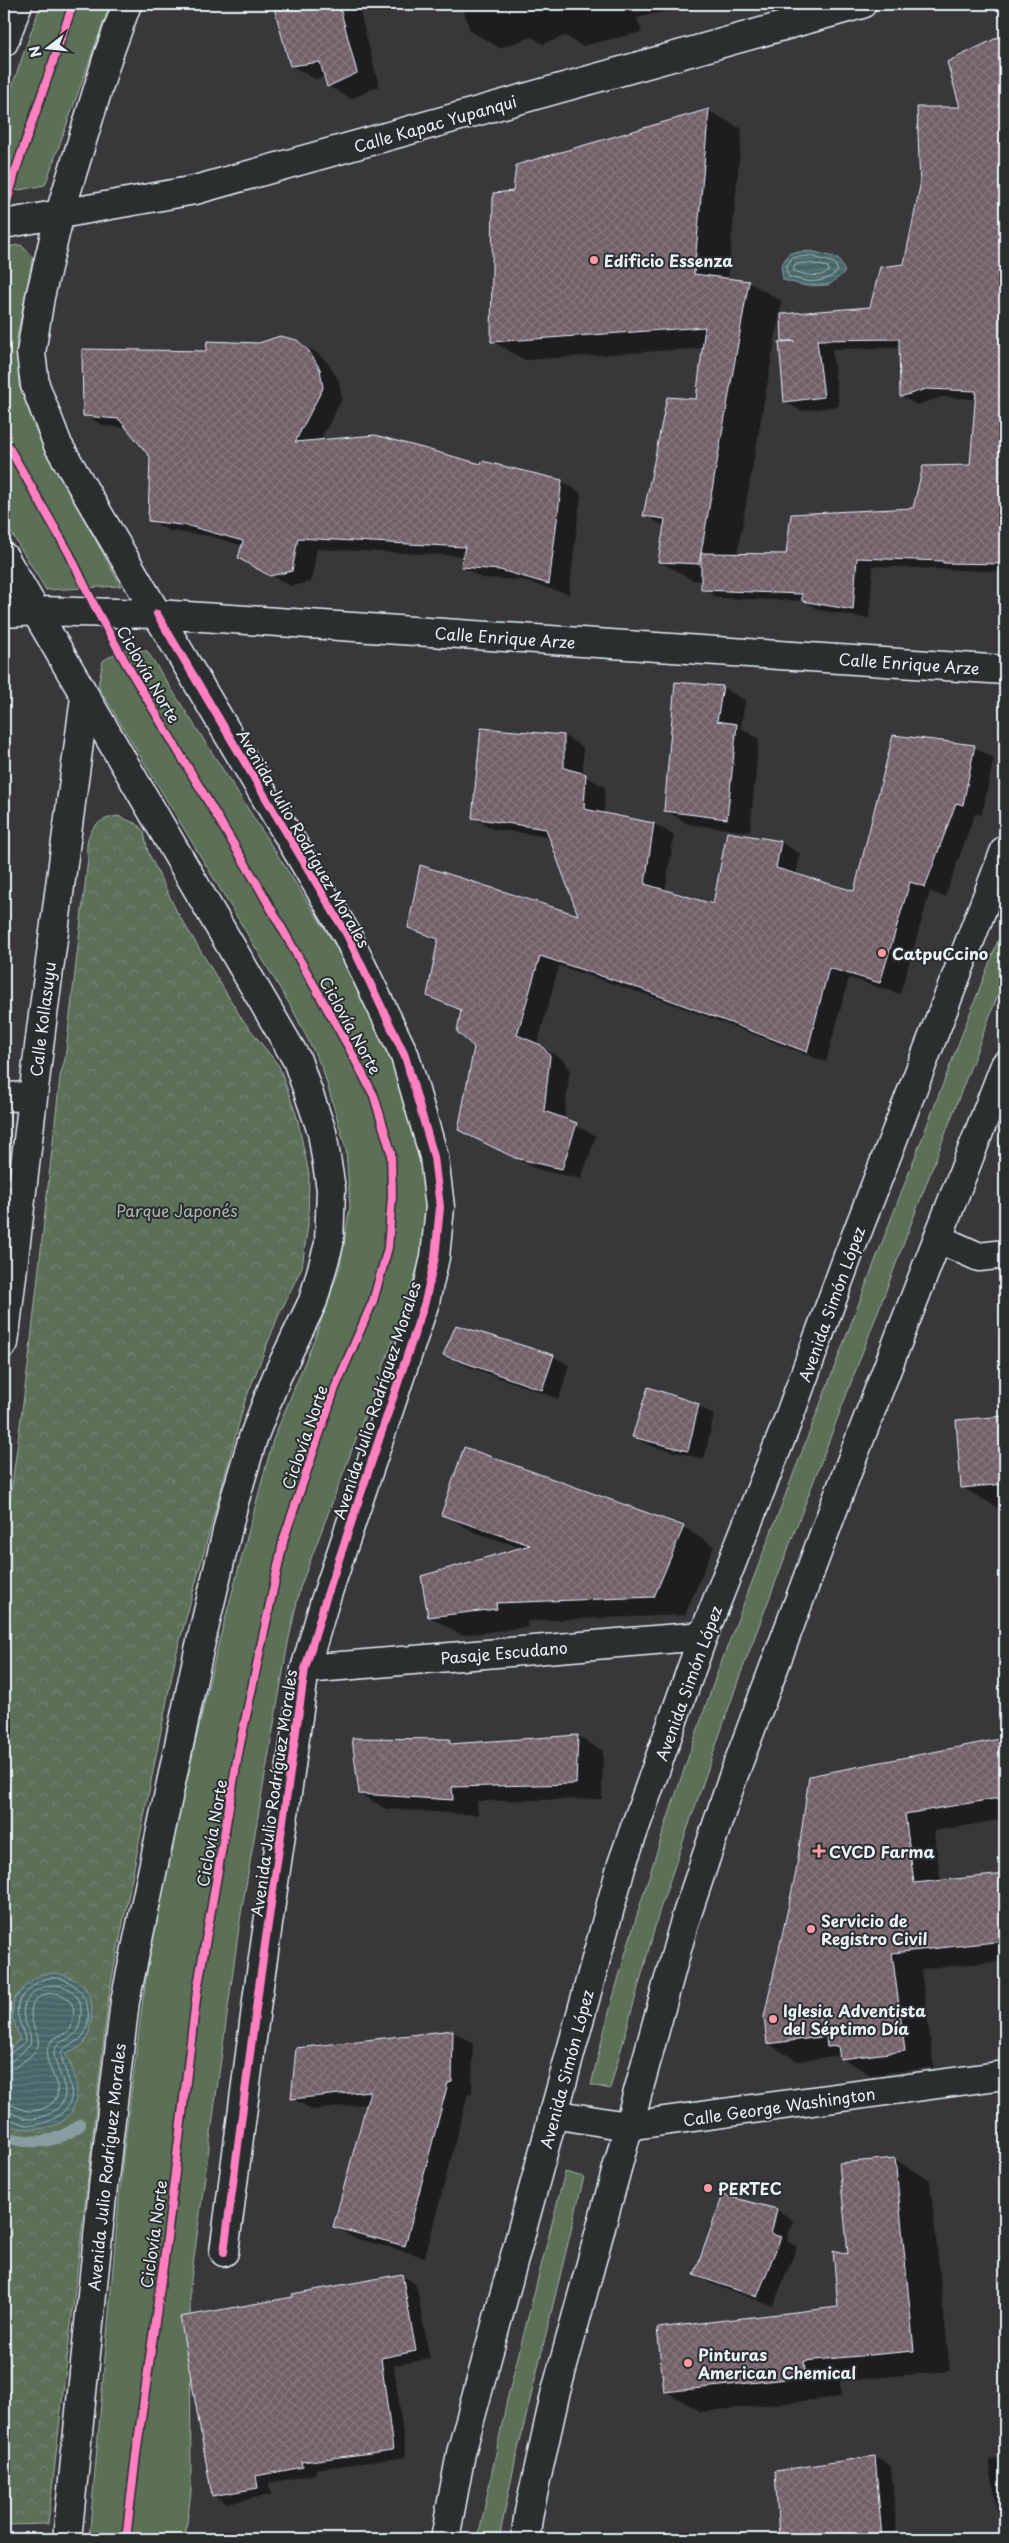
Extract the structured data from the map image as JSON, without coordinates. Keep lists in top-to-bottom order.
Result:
{
  "streets": {
    "main road": [
      "Calle Kapac Yupanqui",
      "Calle Enrique Arze",
      "Avenida Julio Rodríguez Morales",
      "Calle Kollasuyu",
      "Avenida Simón López",
      "Pasaje Escudano",
      "Calle George Washington"
    ],
    "cycle path": ["Ciclovía Norte"]
  },
  "crossings": [
    ["Calle Kapac Yupanqui", "Avenida Julio Rodríguez Morales"],
    ["Calle Enrique Arze", "Avenida Julio Rodríguez Morales"],
    ["Avenida Julio Rodríguez Morales", "Calle Kollasuyu"],
    ["Avenida Julio Rodríguez Morales", "Pasaje Escudano"],
    ["Avenida Simón López", "Pasaje Escudano"],
    ["Avenida Simón López", "Calle George Washington"]
  ],
  "parks": ["Parque Japonés"],
  "places": {
    "other": [
      "Edificio Essenza",
      "CatpuCcino",
      "Servicio de Registro Civil",
      "Iglesia Adventista del Séptimo Día",
      "PERTEC",
      "Pinturas American Chemical"
    ],
    "health": ["CVCD Farma"]
  },
  "north": "left"
}
